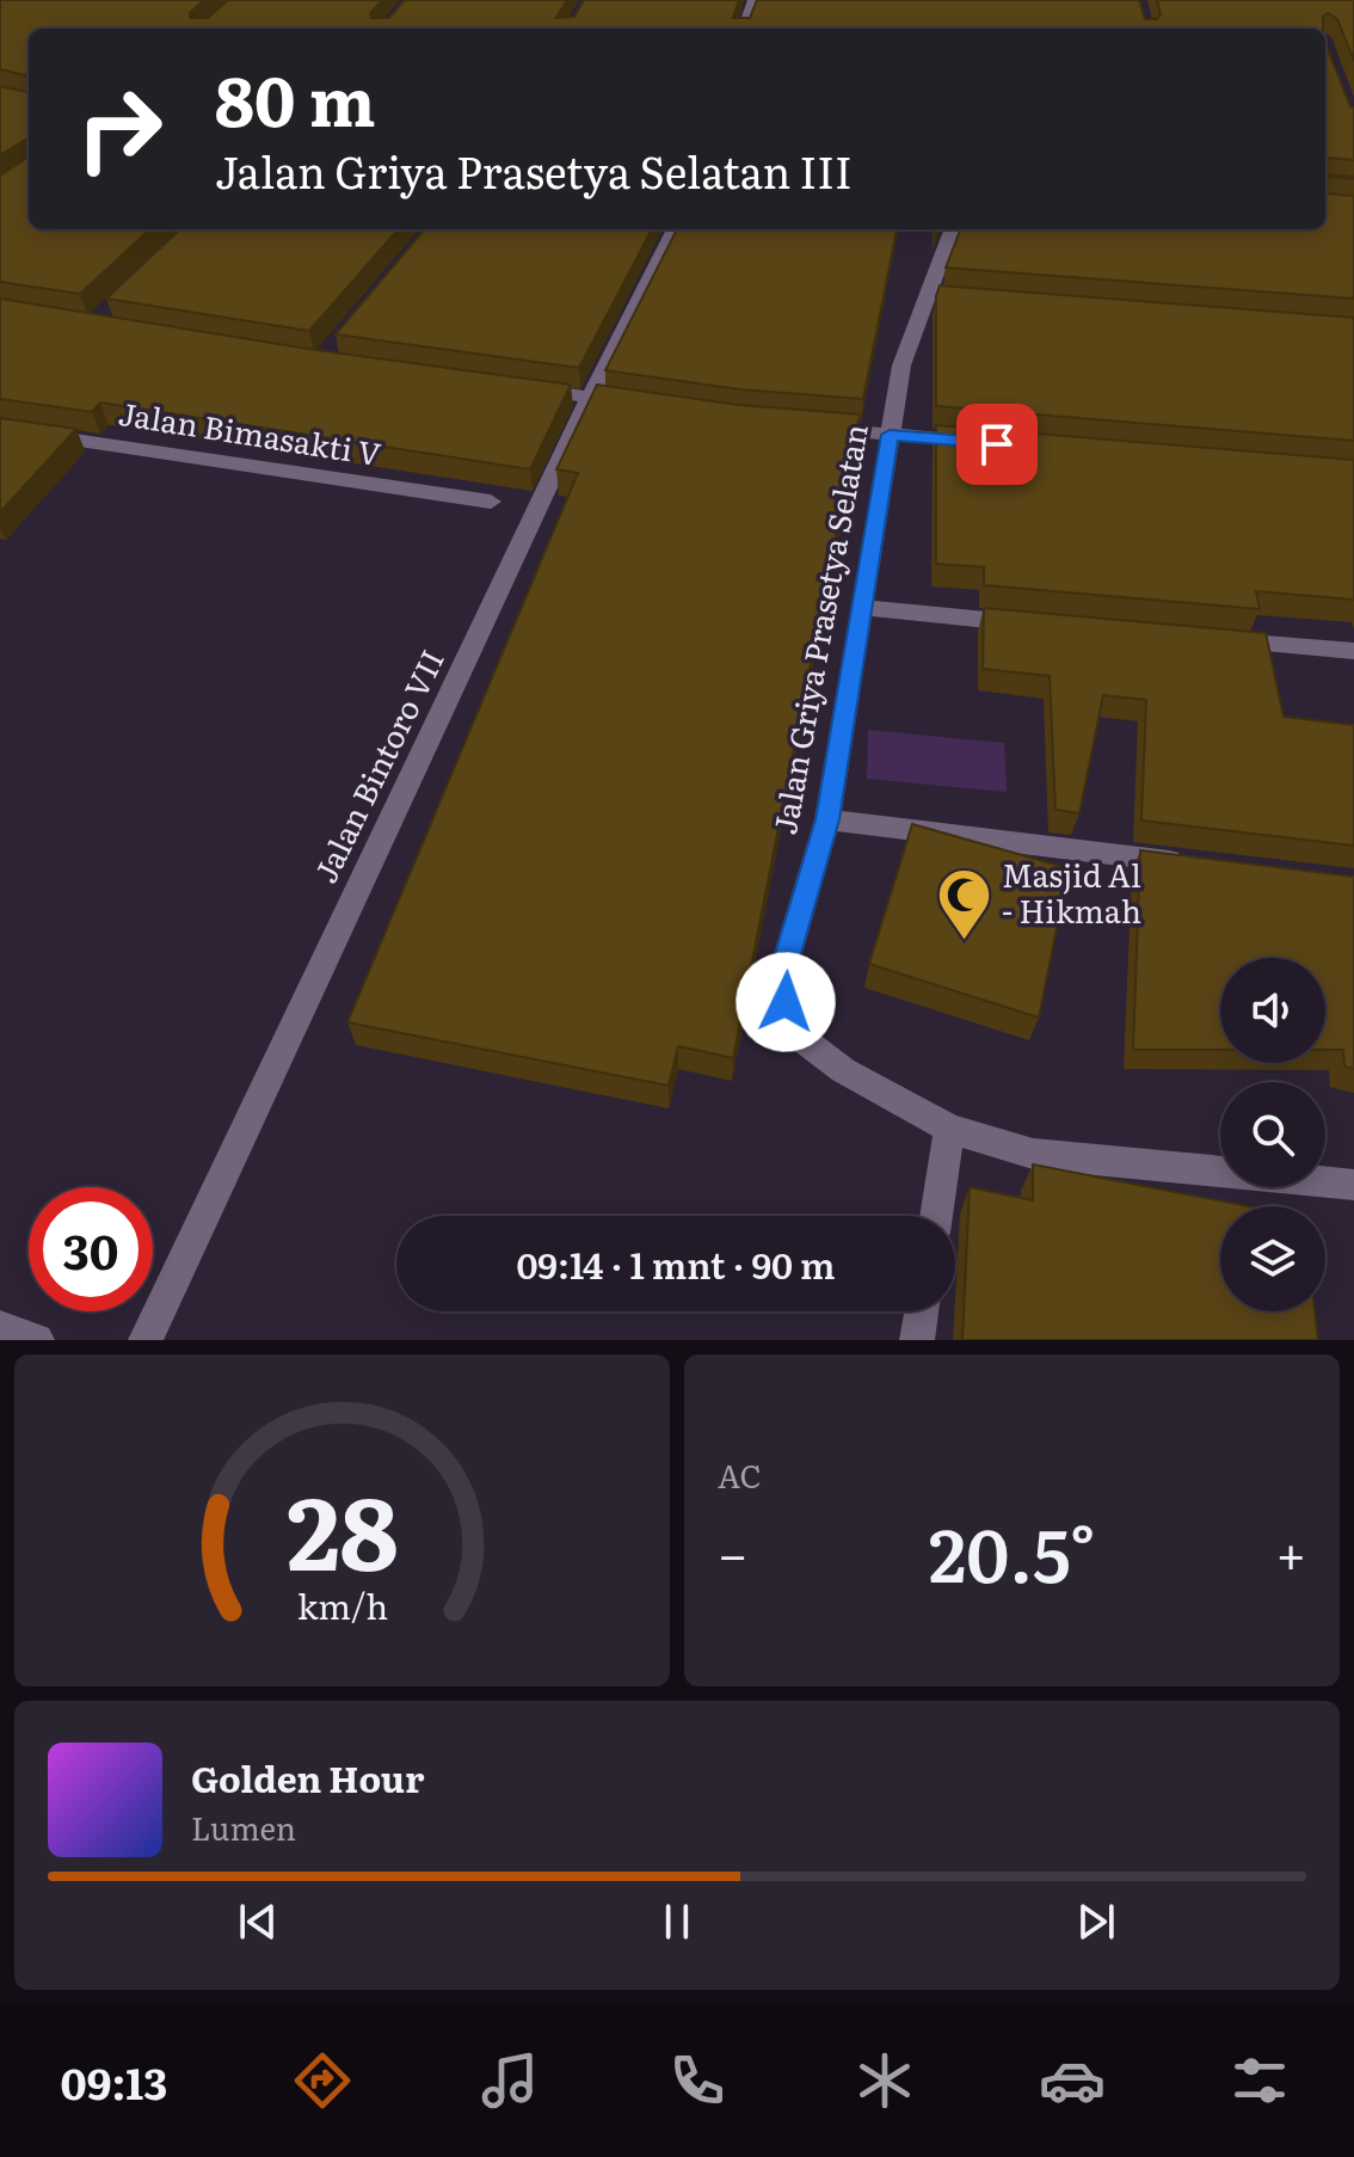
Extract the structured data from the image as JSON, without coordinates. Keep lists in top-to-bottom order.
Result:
{
  "streets": {
    "street": ["Jalan Bimasakti V", "Jalan Griya Prasetya Selatan", "Jalan Bintoro VII"]
  },
  "places": {
    "mosque": ["Masjid Al - Hikmah"]
  },
  "page": {
    "turn": ["80 m", "Jalan Griya Prasetya Selatan III"],
    "limit": "30",
    "trip": "09:14 · 1 mnt · 90 m",
    "tile": "AC",
    "heat": ["−", "20.5°", "+"],
    "song": ["Golden Hour", "Lumen"],
    "tabs": "09:13",
    "gauge": ["28", "km/h"]
  }
}
